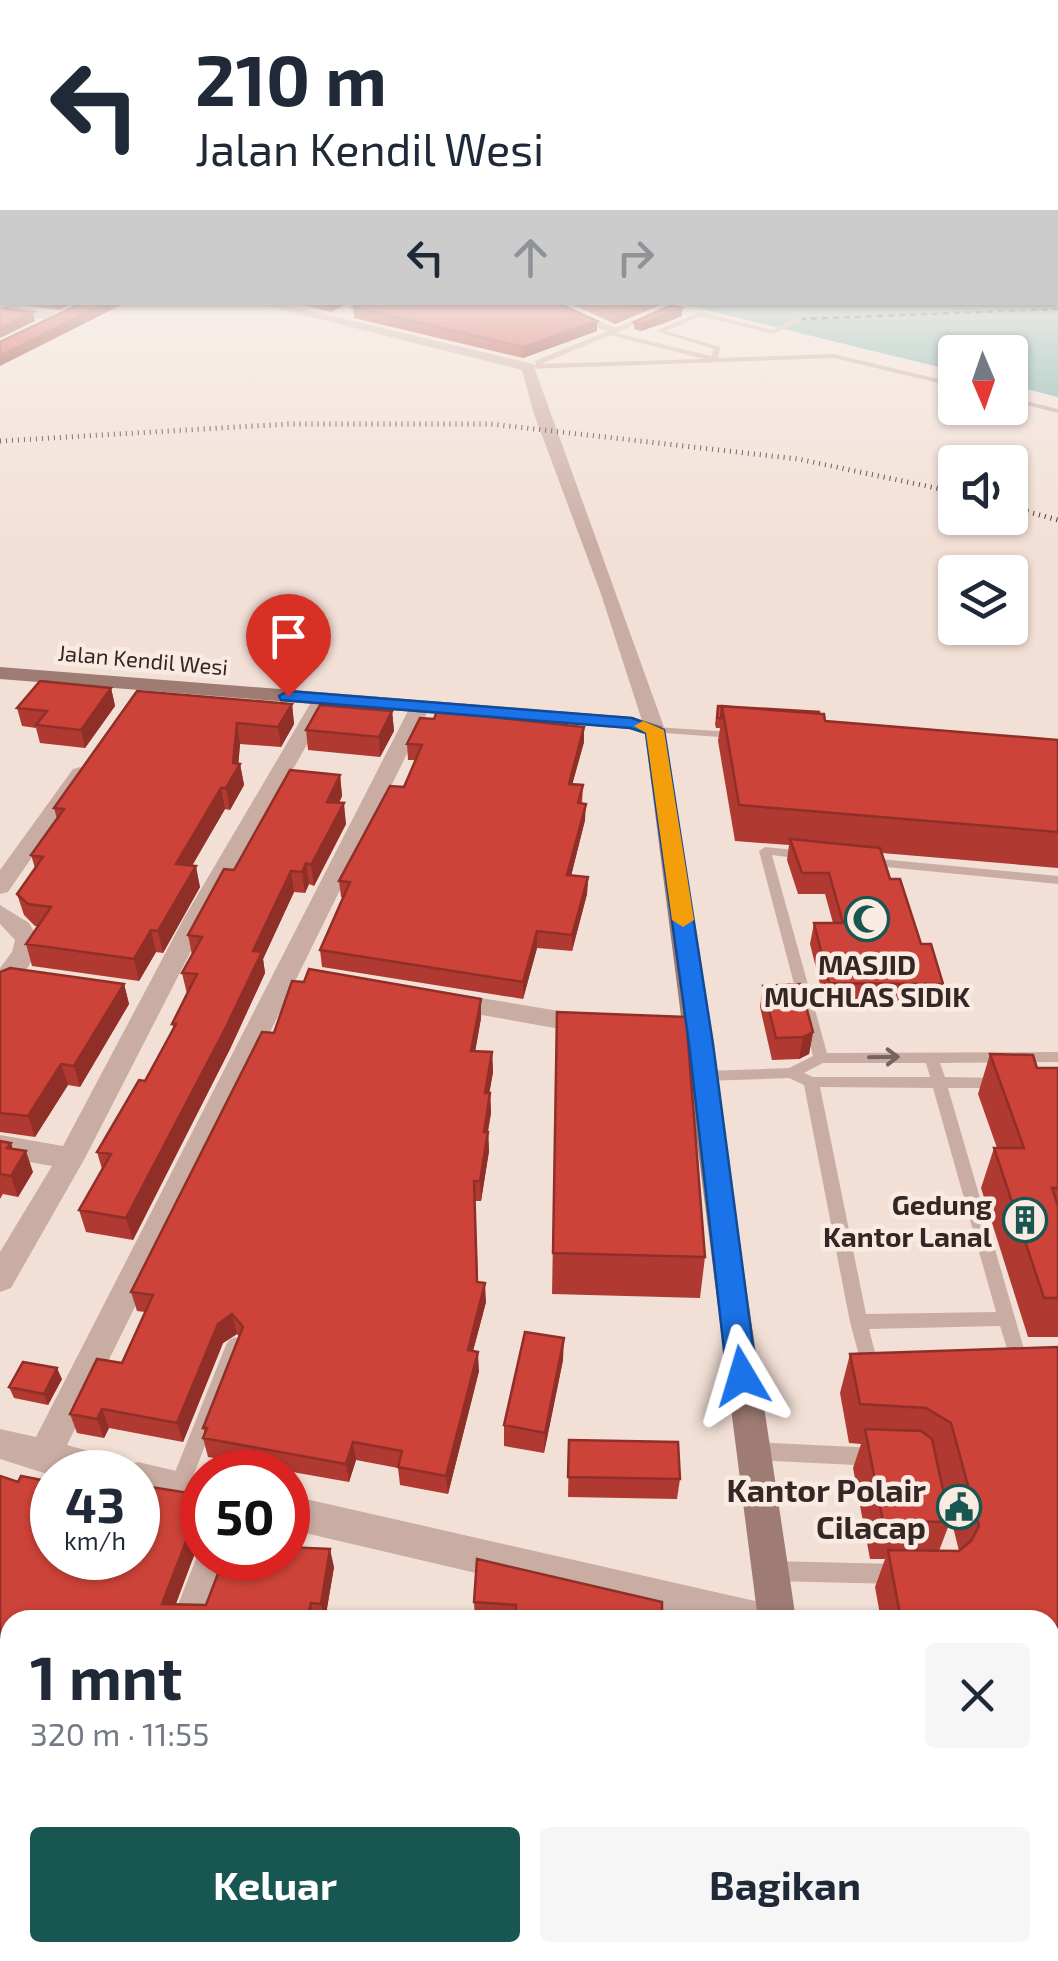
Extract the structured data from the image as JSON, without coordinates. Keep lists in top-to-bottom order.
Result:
{
  "streets": {
    "main road": ["Jalan Kendil Wesi"]
  },
  "places": {
    "mosque": ["MASJID MUCHLAS SIDIK"],
    "building": ["Gedung Kantor Lanal"],
    "public building": ["Kantor Polair Cilacap"]
  },
  "north": "bottom",
  "page": {
    "turn": ["210 m", "Jalan Kendil Wesi"],
    "speed": "43 km/h",
    "limit": "50",
    "heading": ["1 mnt", "320 m · 11:55"],
    "buttons": ["Keluar", "Bagikan"]
  }
}
